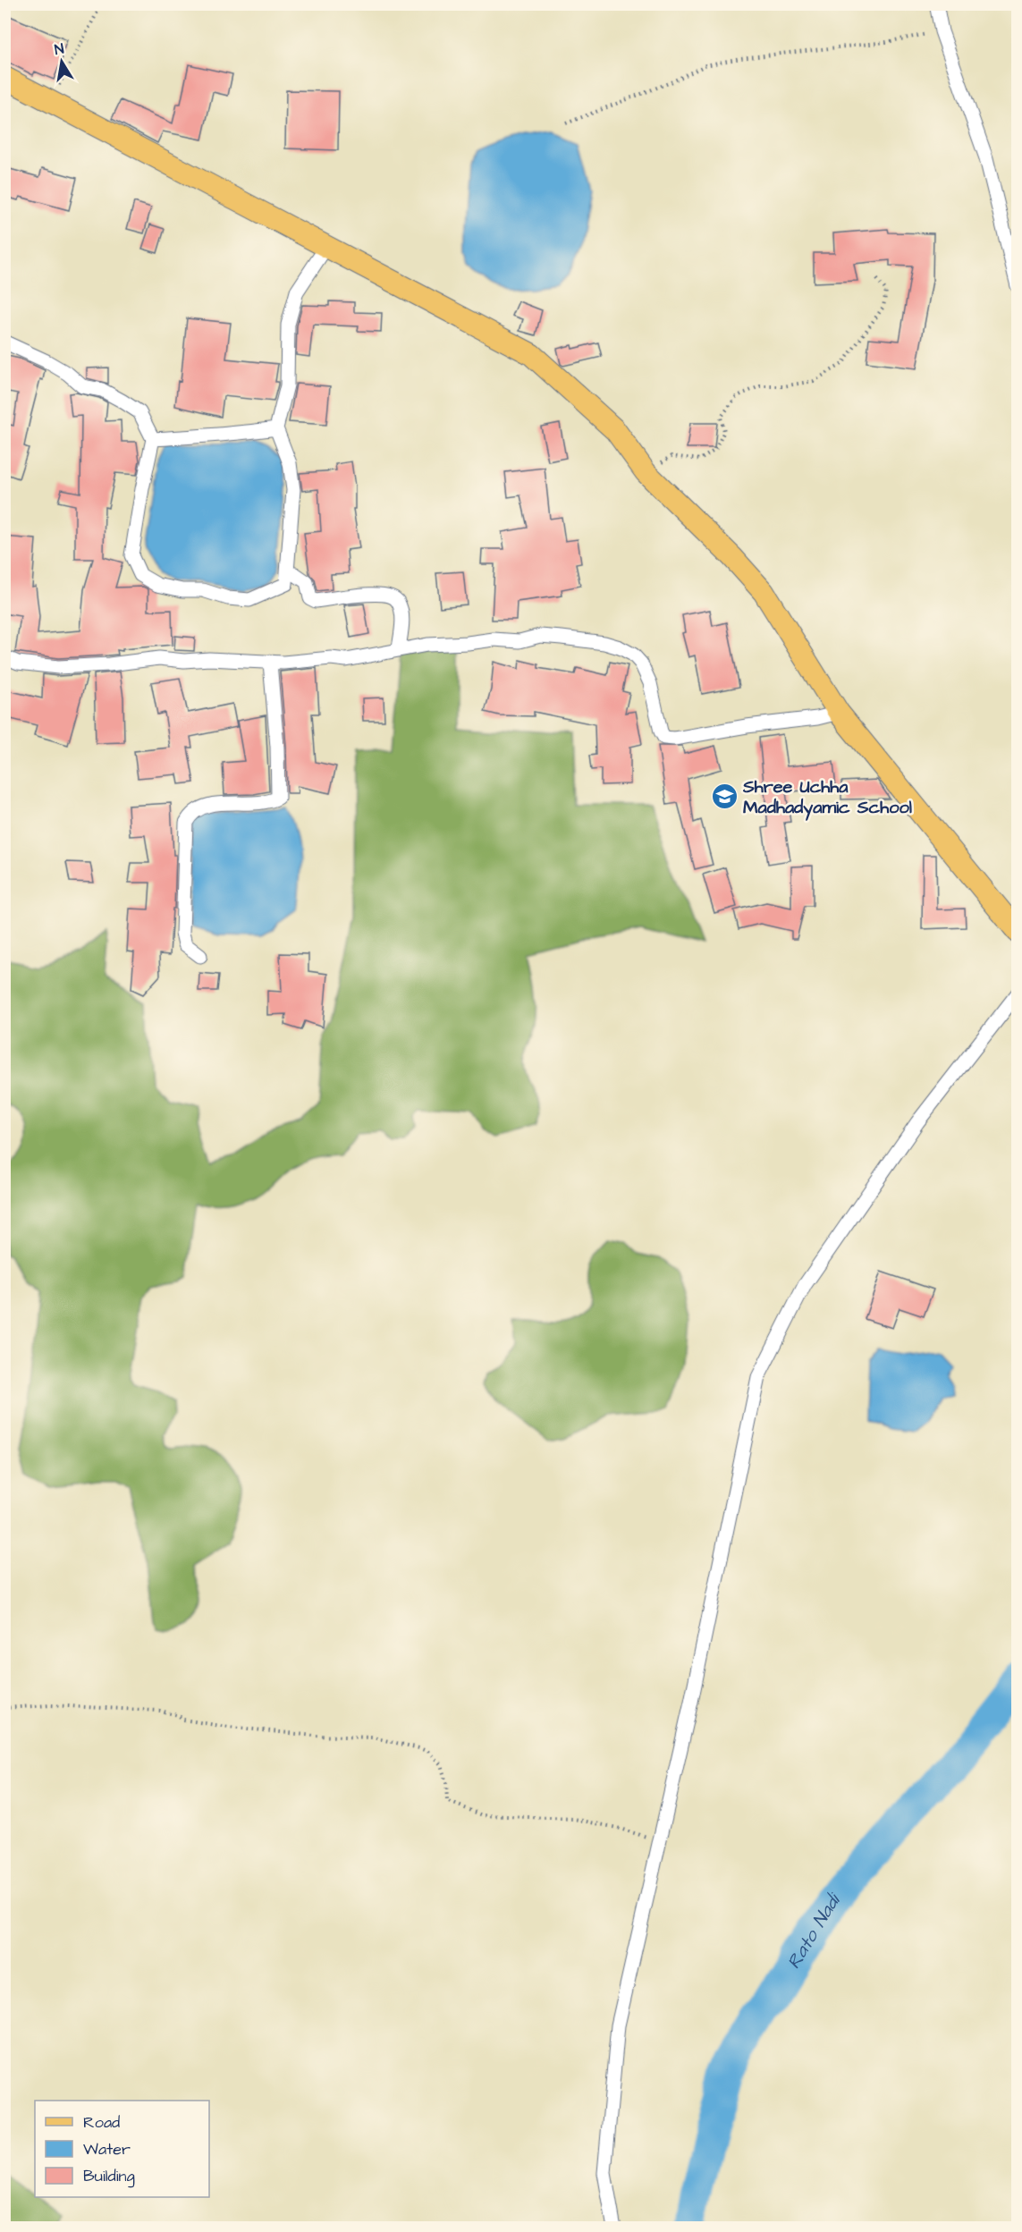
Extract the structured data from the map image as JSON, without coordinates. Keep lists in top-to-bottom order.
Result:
{
  "water": ["Rato Nadi"],
  "places": {
    "school or university": ["Shree Uchha Madhadyamic School"]
  },
  "legend": ["Road", "Water", "Building"],
  "north": "top"
}
